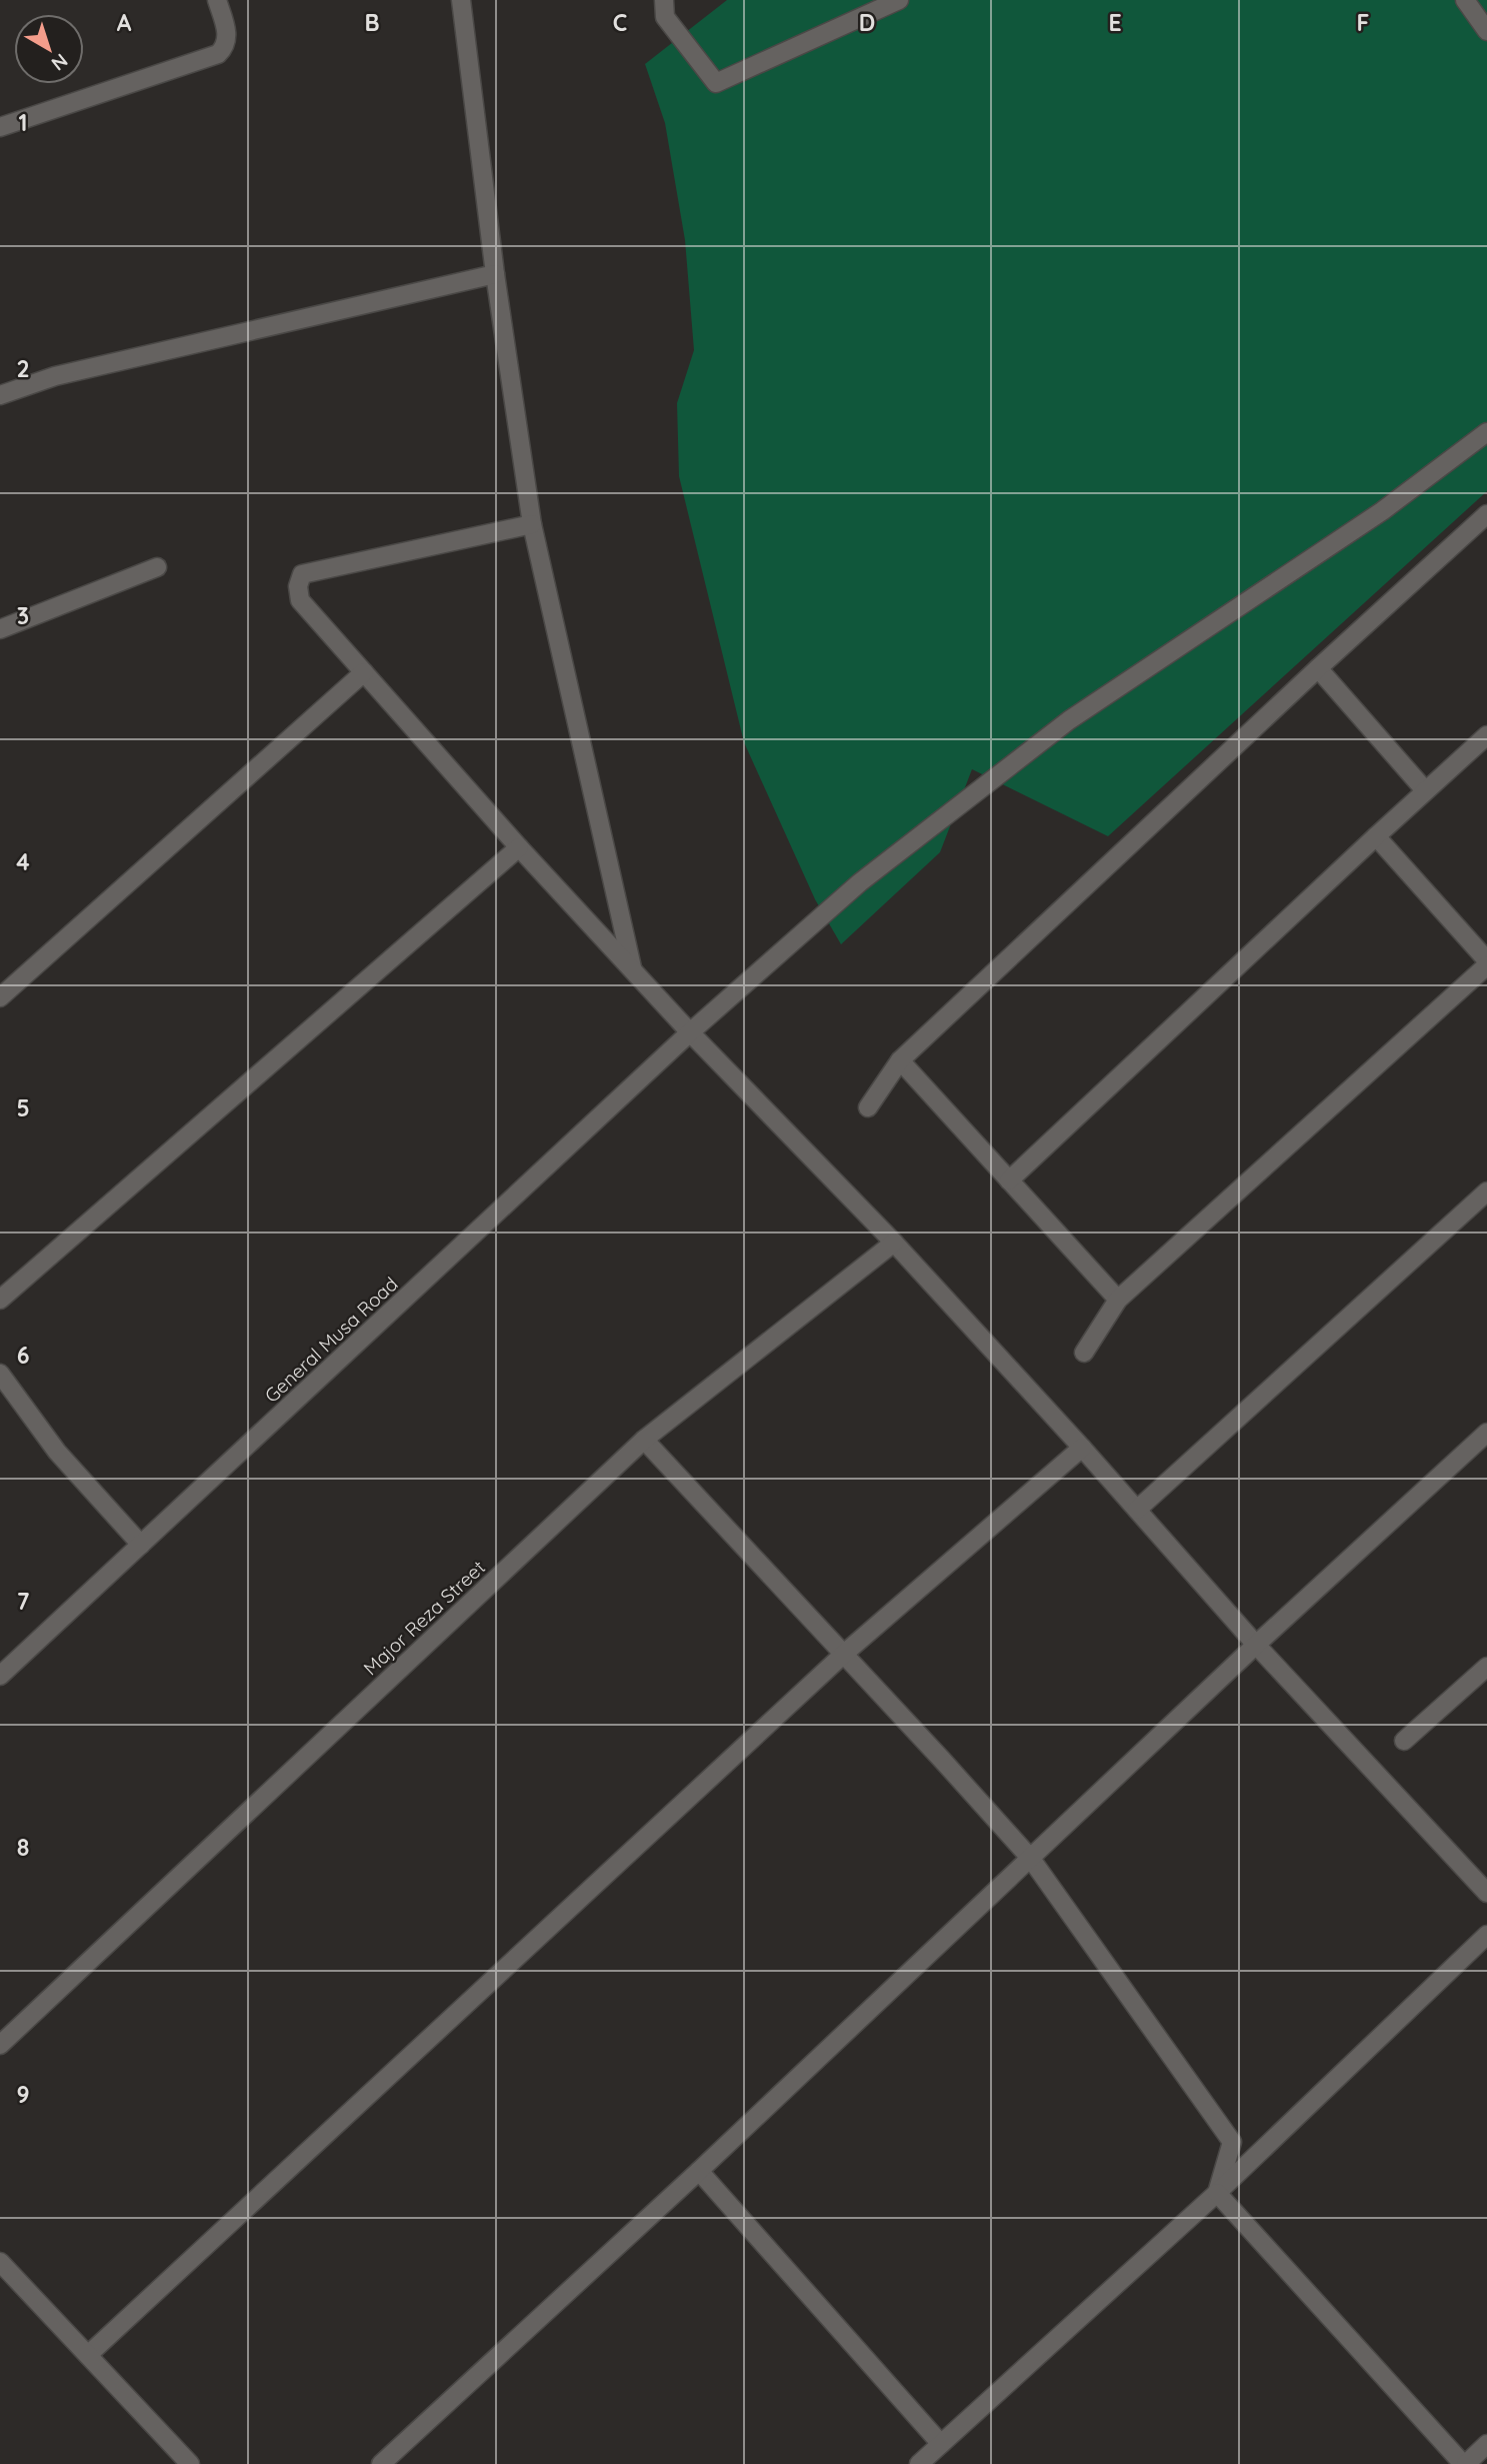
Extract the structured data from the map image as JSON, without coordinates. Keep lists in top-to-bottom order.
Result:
{
  "streets": {
    "street": ["General Musa Road", "Major Reza Street"]
  },
  "north": "bottom right",
  "grid": {
    "columns": [
      "A",
      "B",
      "C",
      "D",
      "E",
      "F"
    ],
    "rows": [
      "1",
      "2",
      "3",
      "4",
      "5",
      "6",
      "7",
      "8",
      "9"
    ]
  }
}
